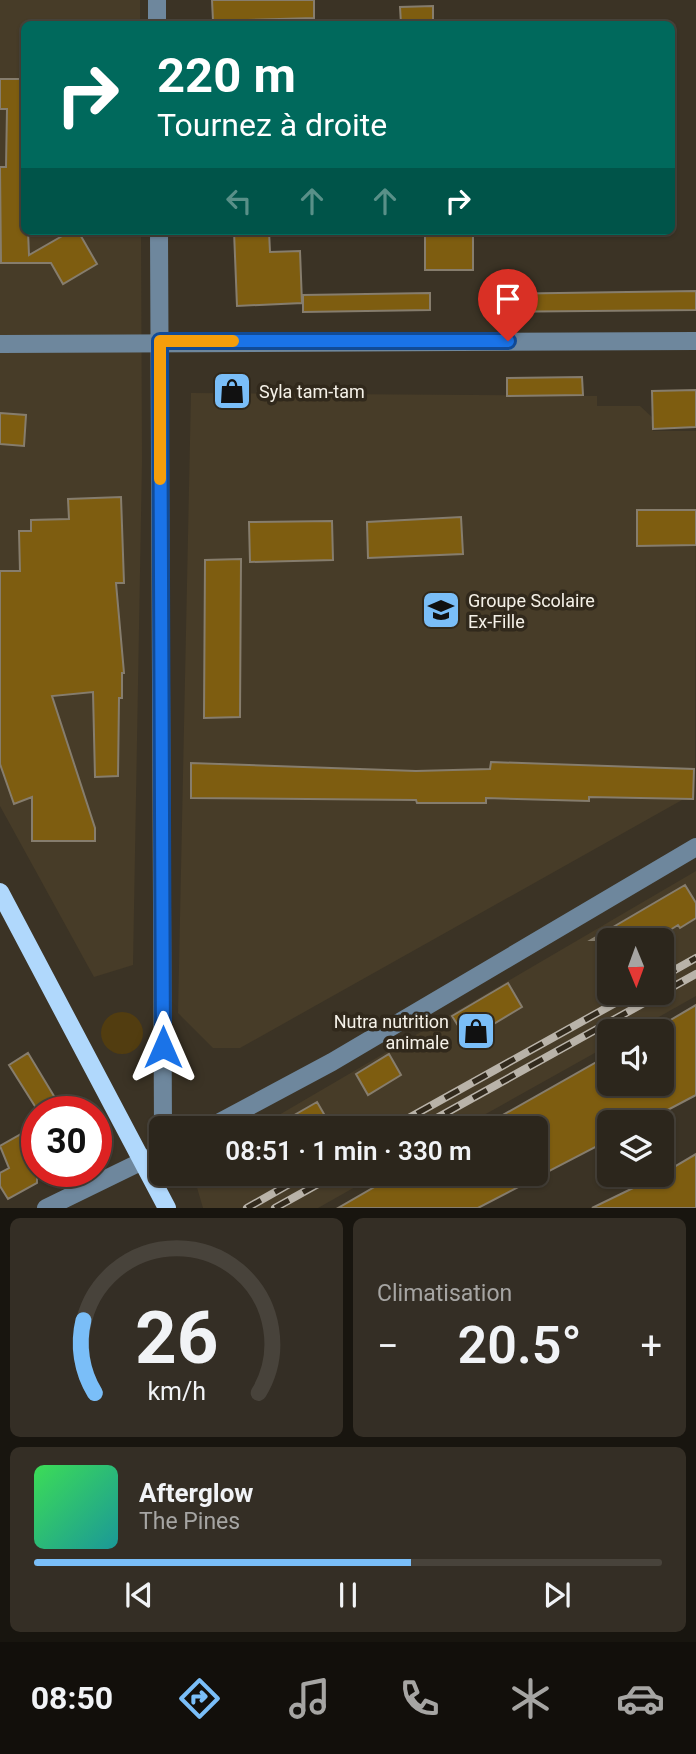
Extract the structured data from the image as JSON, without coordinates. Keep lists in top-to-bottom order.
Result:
{
  "places": {
    "shop": ["Syla tam-tam", "Nutra nutrition animale"],
    "school or university": ["Groupe Scolaire Ex-Fille"]
  },
  "north": "bottom",
  "page": {
    "turn": ["220 m", "Tournez à droite"],
    "limit": "30",
    "trip": "08:51 · 1 min · 330 m",
    "tile": "Climatisation",
    "heat": ["−", "20.5°", "+"],
    "song": ["Afterglow", "The Pines"],
    "tabs": "08:50",
    "gauge": ["26", "km/h"]
  }
}
